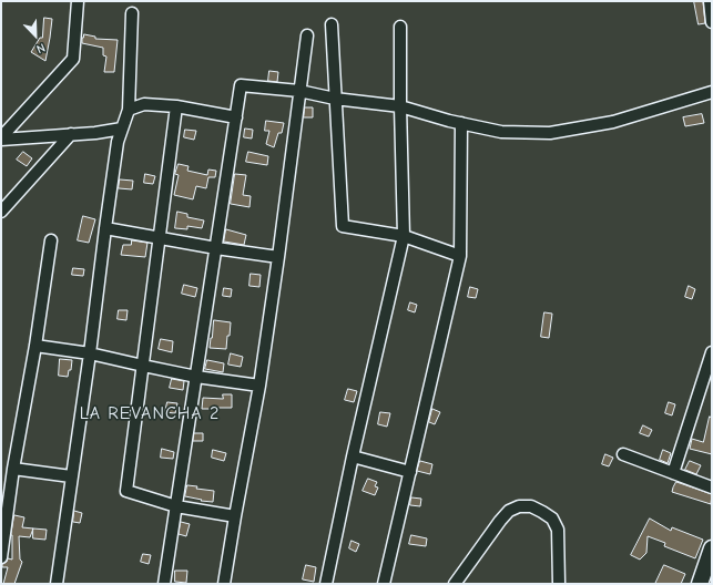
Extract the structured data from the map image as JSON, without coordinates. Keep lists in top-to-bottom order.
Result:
{
  "districts": ["LA REVANCHA 2"],
  "north": "bottom right"
}
